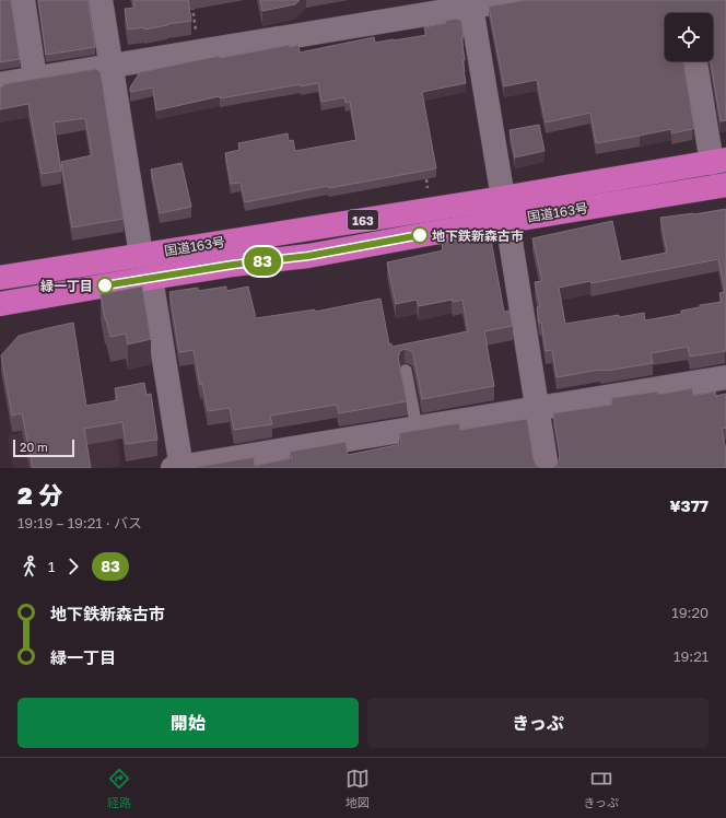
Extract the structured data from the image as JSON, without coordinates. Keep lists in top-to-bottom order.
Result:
{
  "streets": {
    "highway": ["国道163号", "163"]
  },
  "places": ["地下鉄新森古市", "緑一丁目"],
  "lines": ["bus line 83"],
  "scale_bar": "20 m",
  "page": {
    "on_map": "83",
    "scale": "20 m",
    "heading": ["2 分", "19:19 – 19:21 · バス", "¥377"],
    "legs": ["1", "83"],
    "list": [
      {
        "name": "地下鉄新森古市",
        "value": "19:20"
      },
      {
        "name": "緑一丁目",
        "value": "19:21"
      }
    ],
    "buttons": ["開始", "きっぷ"],
    "tabs": ["経路", "地図", "きっぷ"]
  }
}
